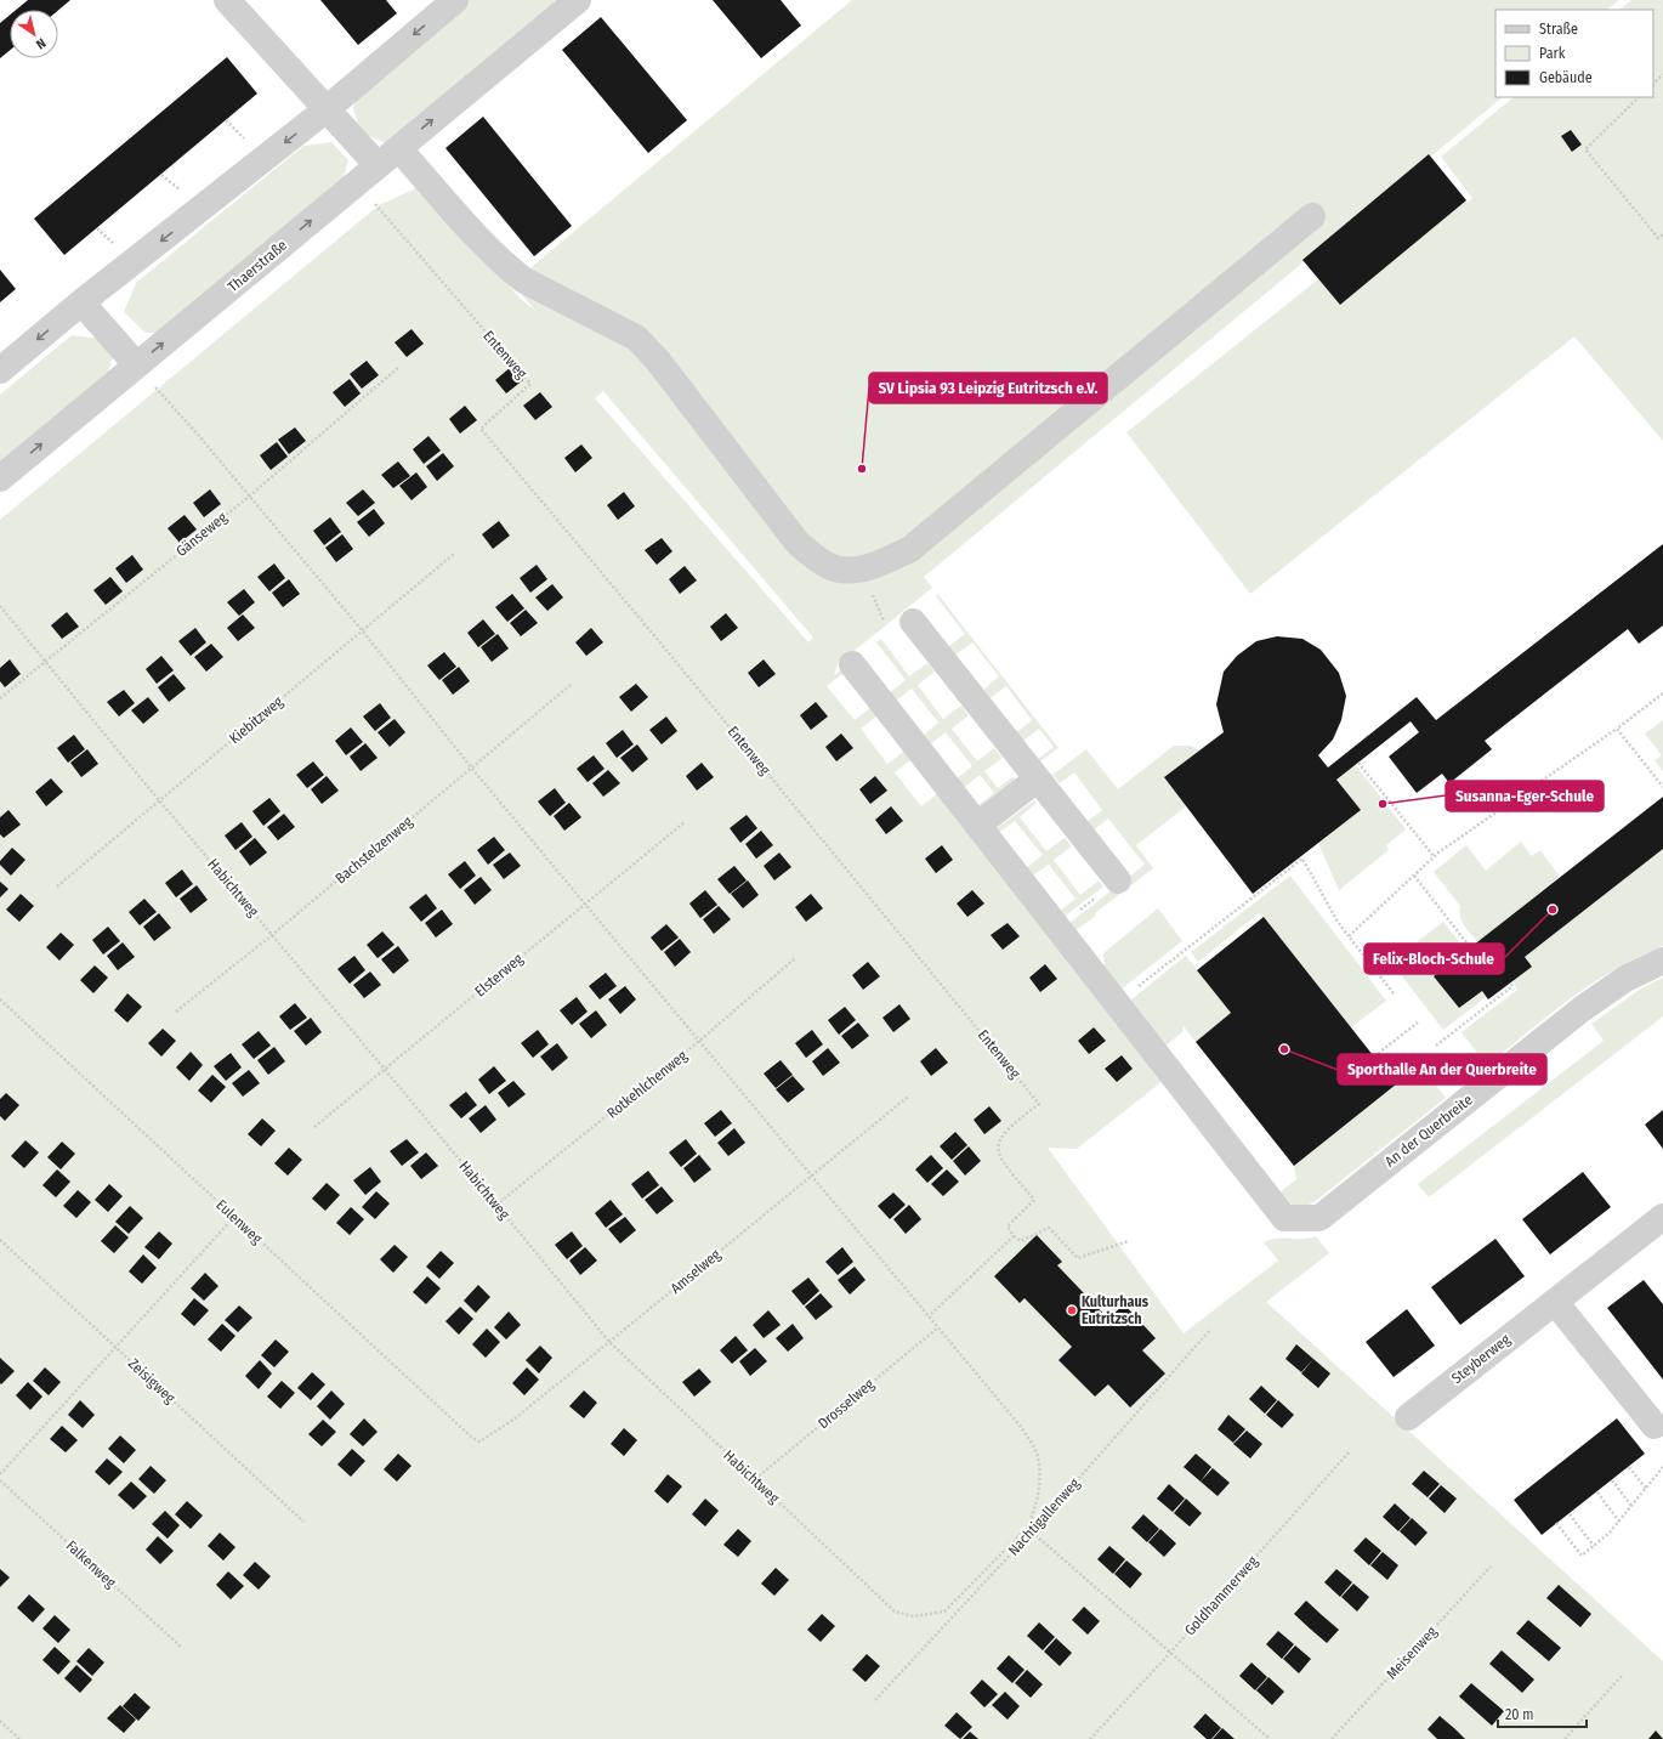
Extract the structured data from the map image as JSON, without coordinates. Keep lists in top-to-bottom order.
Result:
{
  "streets": {
    "street": ["Thaerstraße", "An der Querbreite", "Steyberweg"],
    "path": [
      "Entenweg",
      "Gänseweg",
      "Kiebitzweg",
      "Bachstelzenweg",
      "Habichtweg",
      "Elsterweg",
      "Rotkehlchenweg",
      "Eulenweg",
      "Amselweg",
      "Zeisigweg",
      "Drosselweg",
      "Nachtigallenweg",
      "Falkenweg",
      "Goldhammerweg",
      "Meisenweg"
    ]
  },
  "crossings": [
    ["Thaerstraße", "Entenweg"],
    ["Gänseweg", "Habichtweg"],
    ["Kiebitzweg", "Habichtweg"],
    ["Bachstelzenweg", "Habichtweg"],
    ["Habichtweg", "Elsterweg"],
    ["Habichtweg", "Rotkehlchenweg"],
    ["Habichtweg", "Amselweg"],
    ["Habichtweg", "Drosselweg"],
    ["Eulenweg", "Amselweg"]
  ],
  "places": [
    "SV Lipsia 93 Leipzig Eutritzsch e.V.",
    "Susanna-Eger-Schule",
    "Felix-Bloch-Schule",
    "Sporthalle An der Querbreite",
    "Kulturhaus Eutritzsch"
  ],
  "legend": ["Straße", "Park", "Gebäude"],
  "scale_bar": "20 m",
  "north": "bottom right"
}
